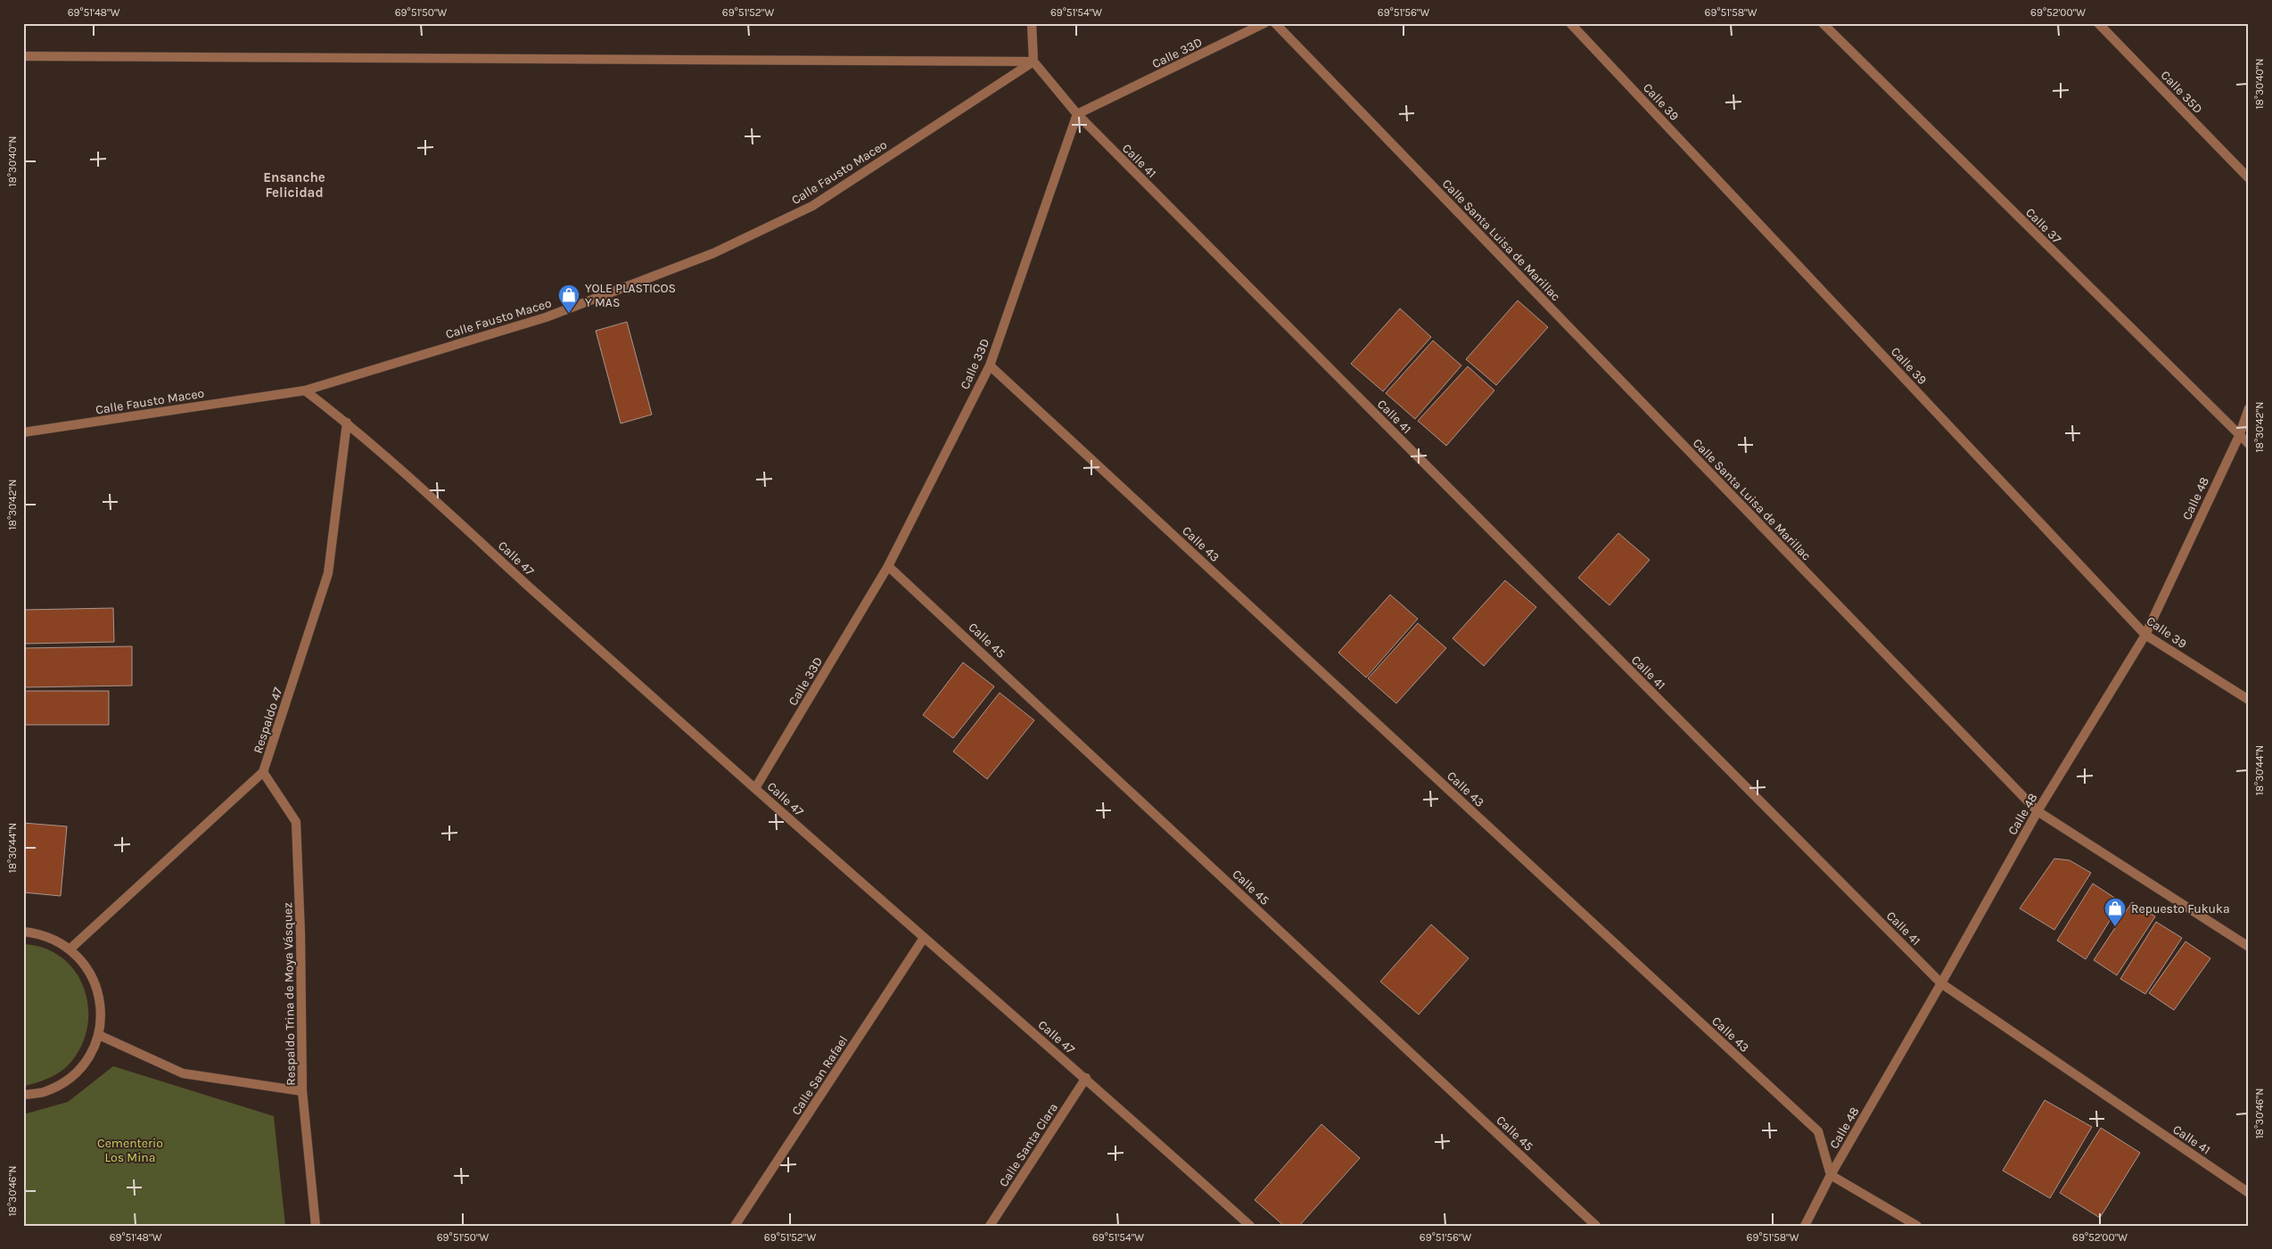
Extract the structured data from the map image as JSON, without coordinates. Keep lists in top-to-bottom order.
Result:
{
  "streets": {
    "street": [
      "Calle 33D",
      "Calle 35D",
      "Calle 39",
      "Calle 41",
      "Calle Fausto Maceo",
      "Calle 37",
      "Calle Santa Luisa de Marillac",
      "Calle 48",
      "Calle 43",
      "Calle 47",
      "Calle 45",
      "Respaldo 47",
      "Respaldo Trina de Moya Vásquez",
      "Calle San Rafael",
      "Calle Santa Clara"
    ]
  },
  "crossings": [
    ["Calle 33D", "Calle 41"],
    ["Calle 33D", "Calle 43"],
    ["Calle 33D", "Calle 47"],
    ["Calle 33D", "Calle 45"],
    ["Calle 39", "Calle 48"],
    ["Calle 41", "Calle Fausto Maceo"],
    ["Calle 41", "Calle 48"],
    ["Calle Fausto Maceo", "Calle 47"],
    ["Calle 37", "Calle 48"],
    ["Calle Santa Luisa de Marillac", "Calle 48"],
    ["Calle 48", "Calle 43"],
    ["Calle 47", "Respaldo 47"],
    ["Calle 47", "Calle San Rafael"],
    ["Calle 47", "Calle Santa Clara"],
    ["Respaldo 47", "Respaldo Trina de Moya Vásquez"]
  ],
  "districts": ["Ensanche Felicidad"],
  "parks": ["Cementerio Los Mina"],
  "places": {
    "shop": ["YOLE PLASTICOS Y MAS", "Repuesto Fukuka"]
  },
  "coordinates": [
    "69°51'48\"W",
    "69°51'50\"W",
    "69°51'52\"W",
    "69°51'54\"W",
    "69°51'56\"W",
    "69°51'58\"W",
    "69°52'00\"W",
    "18°30'40\"N",
    "18°30'42\"N",
    "18°30'44\"N",
    "18°30'46\"N"
  ]
}
